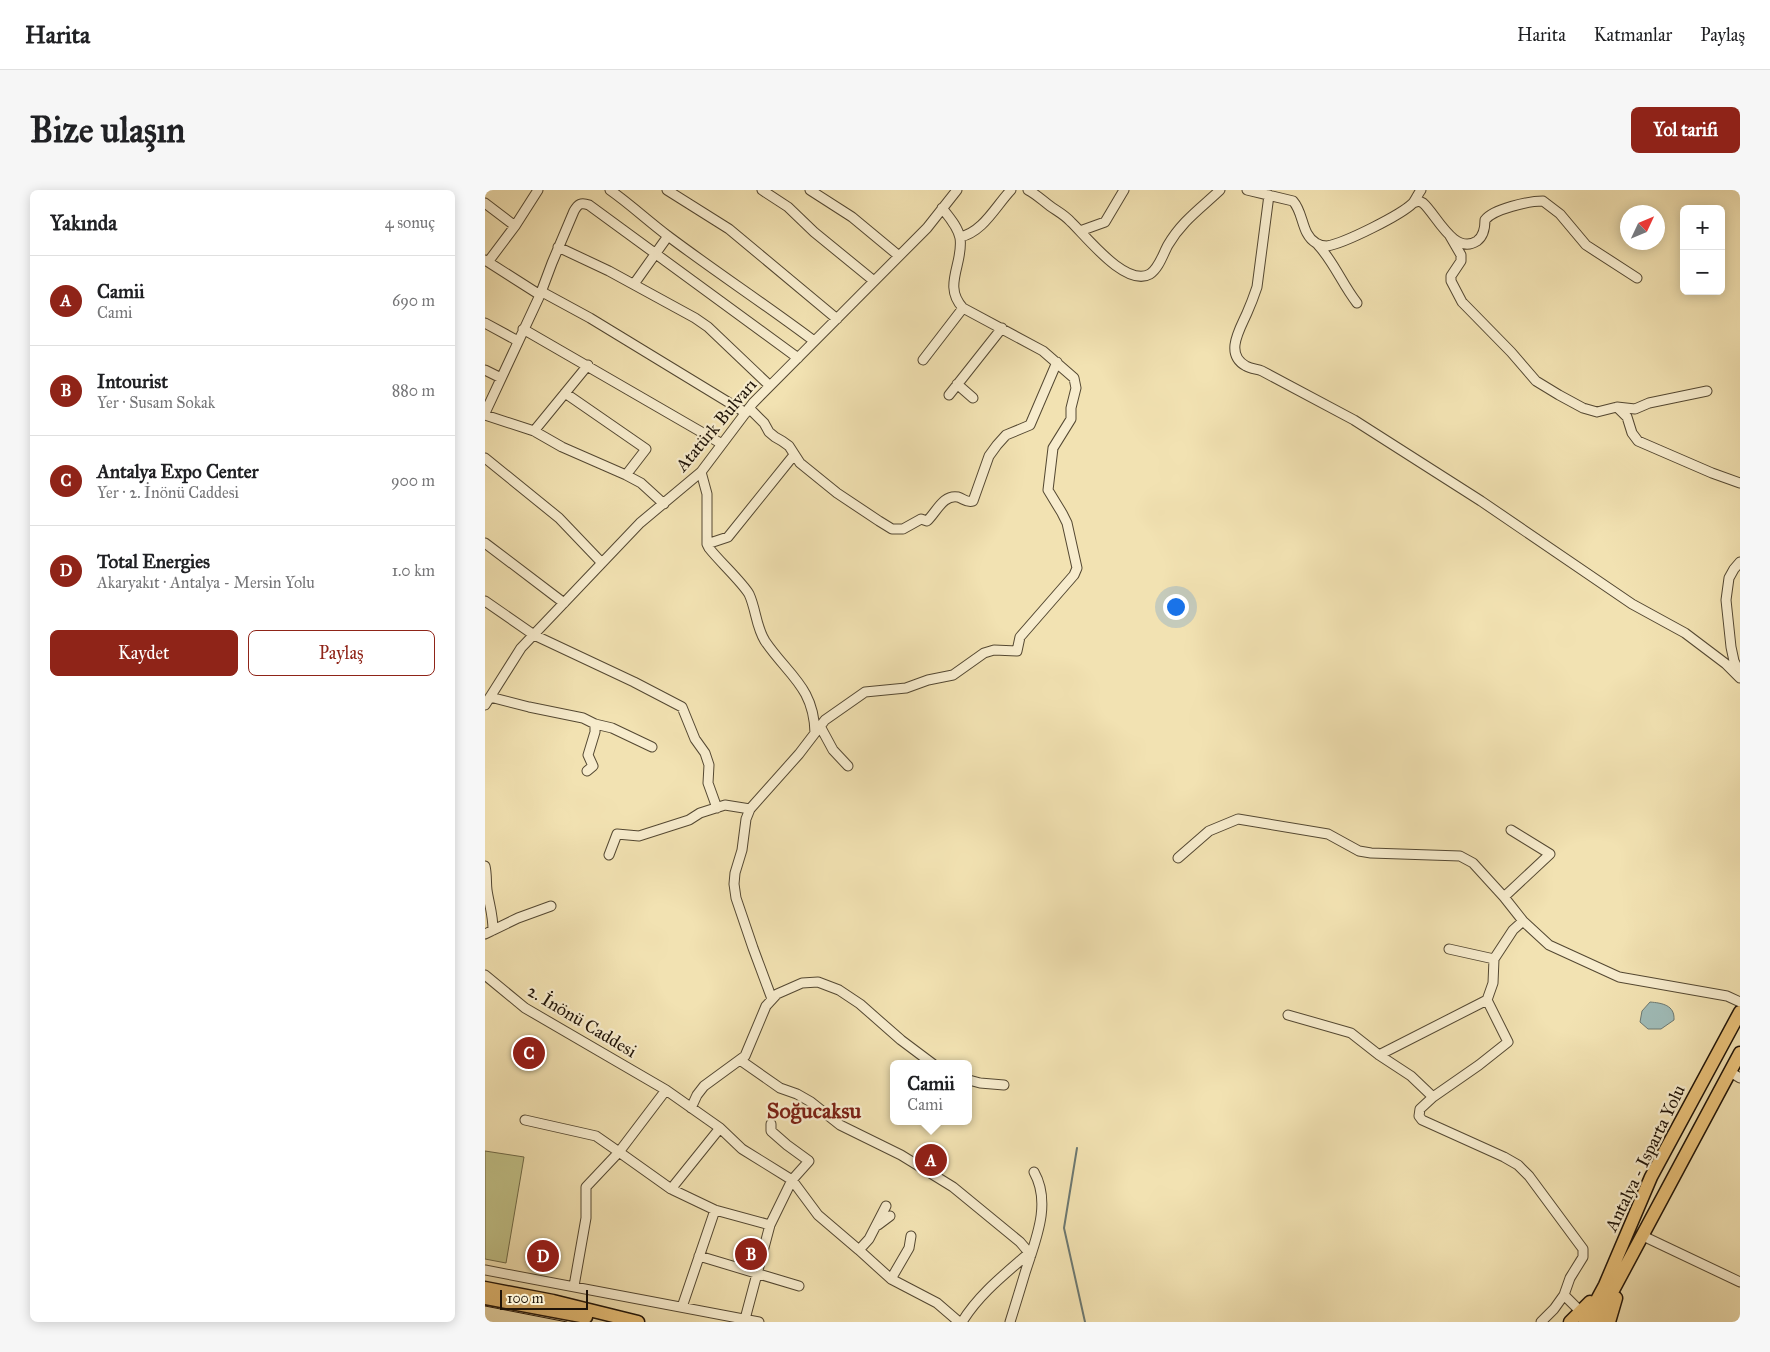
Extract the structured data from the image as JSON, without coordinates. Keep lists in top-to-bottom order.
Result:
{
  "streets": {
    "highway": ["Antalya - Isparta Yolu"],
    "street": ["Atatürk Bulvarı", "2. İnönü Caddesi"]
  },
  "districts": ["Soğucaksu"],
  "scale_bar": "100 m",
  "north": "top right",
  "page": {
    "header": "Harita",
    "nav": ["Harita", "Katmanlar", "Paylaş"],
    "buttons": [
      "Yol tarifi",
      ["Kaydet", "Paylaş"]
    ],
    "title": "Bize ulaşın",
    "heading": ["Yakında", "4 sonuç"],
    "map_buttons": ["+", "−"],
    "list": [
      {
        "mark": "A",
        "name": "Camii",
        "note": "Cami",
        "value": "690 m"
      },
      {
        "mark": "B",
        "name": "Intourist",
        "note": "Yer · Susam Sokak",
        "value": "880 m"
      },
      {
        "mark": "C",
        "name": "Antalya Expo Center",
        "note": "Yer · 2. İnönü Caddesi",
        "value": "900 m"
      },
      {
        "mark": "D",
        "name": "Total Energies",
        "note": "Akaryakıt · Antalya - Mersin Yolu",
        "value": "1.0 km"
      }
    ],
    "pins": [
      "C",
      "A",
      "B",
      "D"
    ],
    "popup": ["Camii", "Cami"],
    "scale": "100 m"
  }
}
